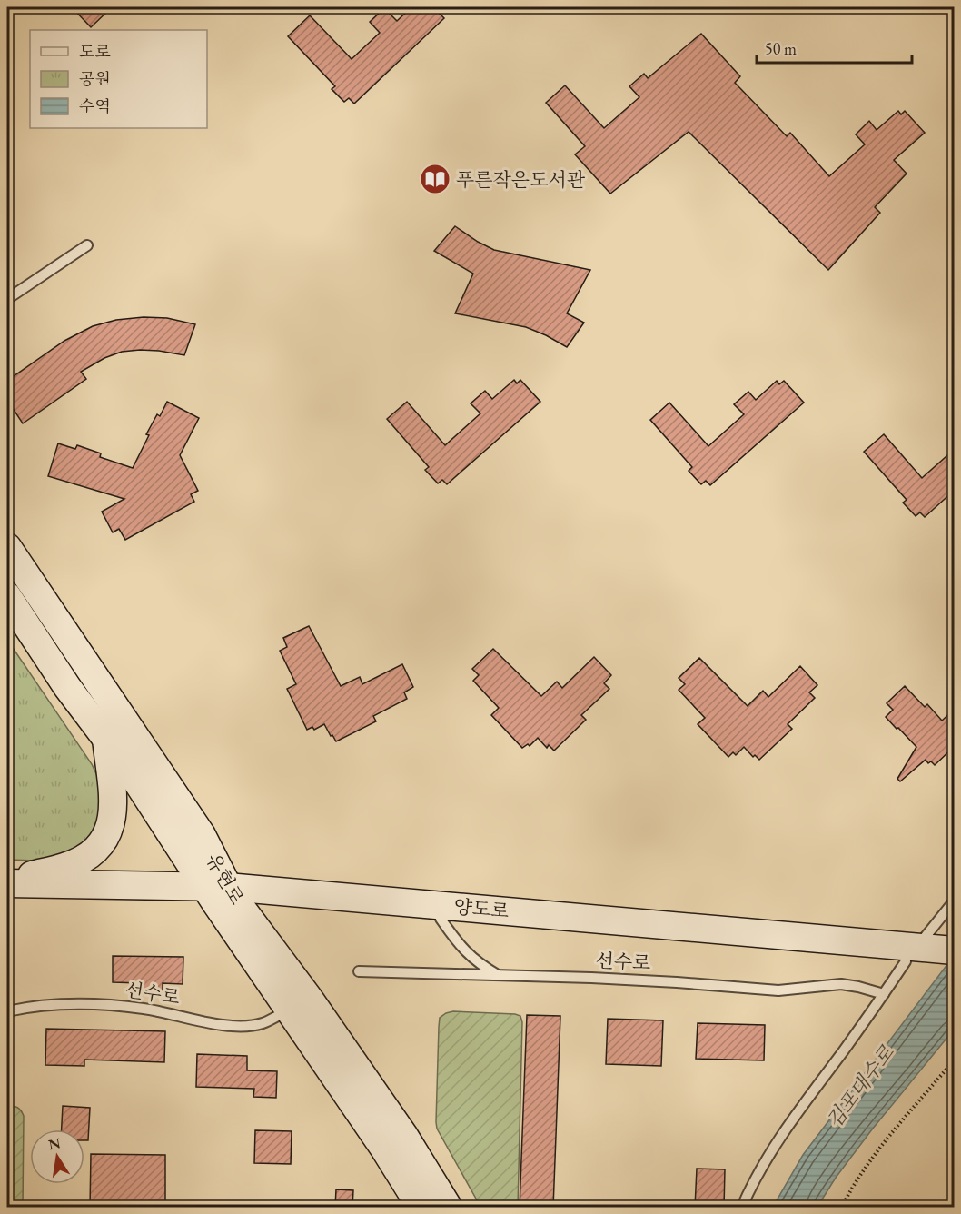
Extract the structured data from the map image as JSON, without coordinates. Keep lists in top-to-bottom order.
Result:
{
  "streets": {
    "street": ["유현로", "양도로"],
    "lane": ["선수로"]
  },
  "crossings": [
    ["유현로", "양도로"],
    ["유현로", "선수로"]
  ],
  "water": ["김포대수로"],
  "places": {
    "library": ["푸른작은도서관"]
  },
  "legend": ["도로", "공원", "수역"],
  "scale_bar": "50 m",
  "north": "top"
}
